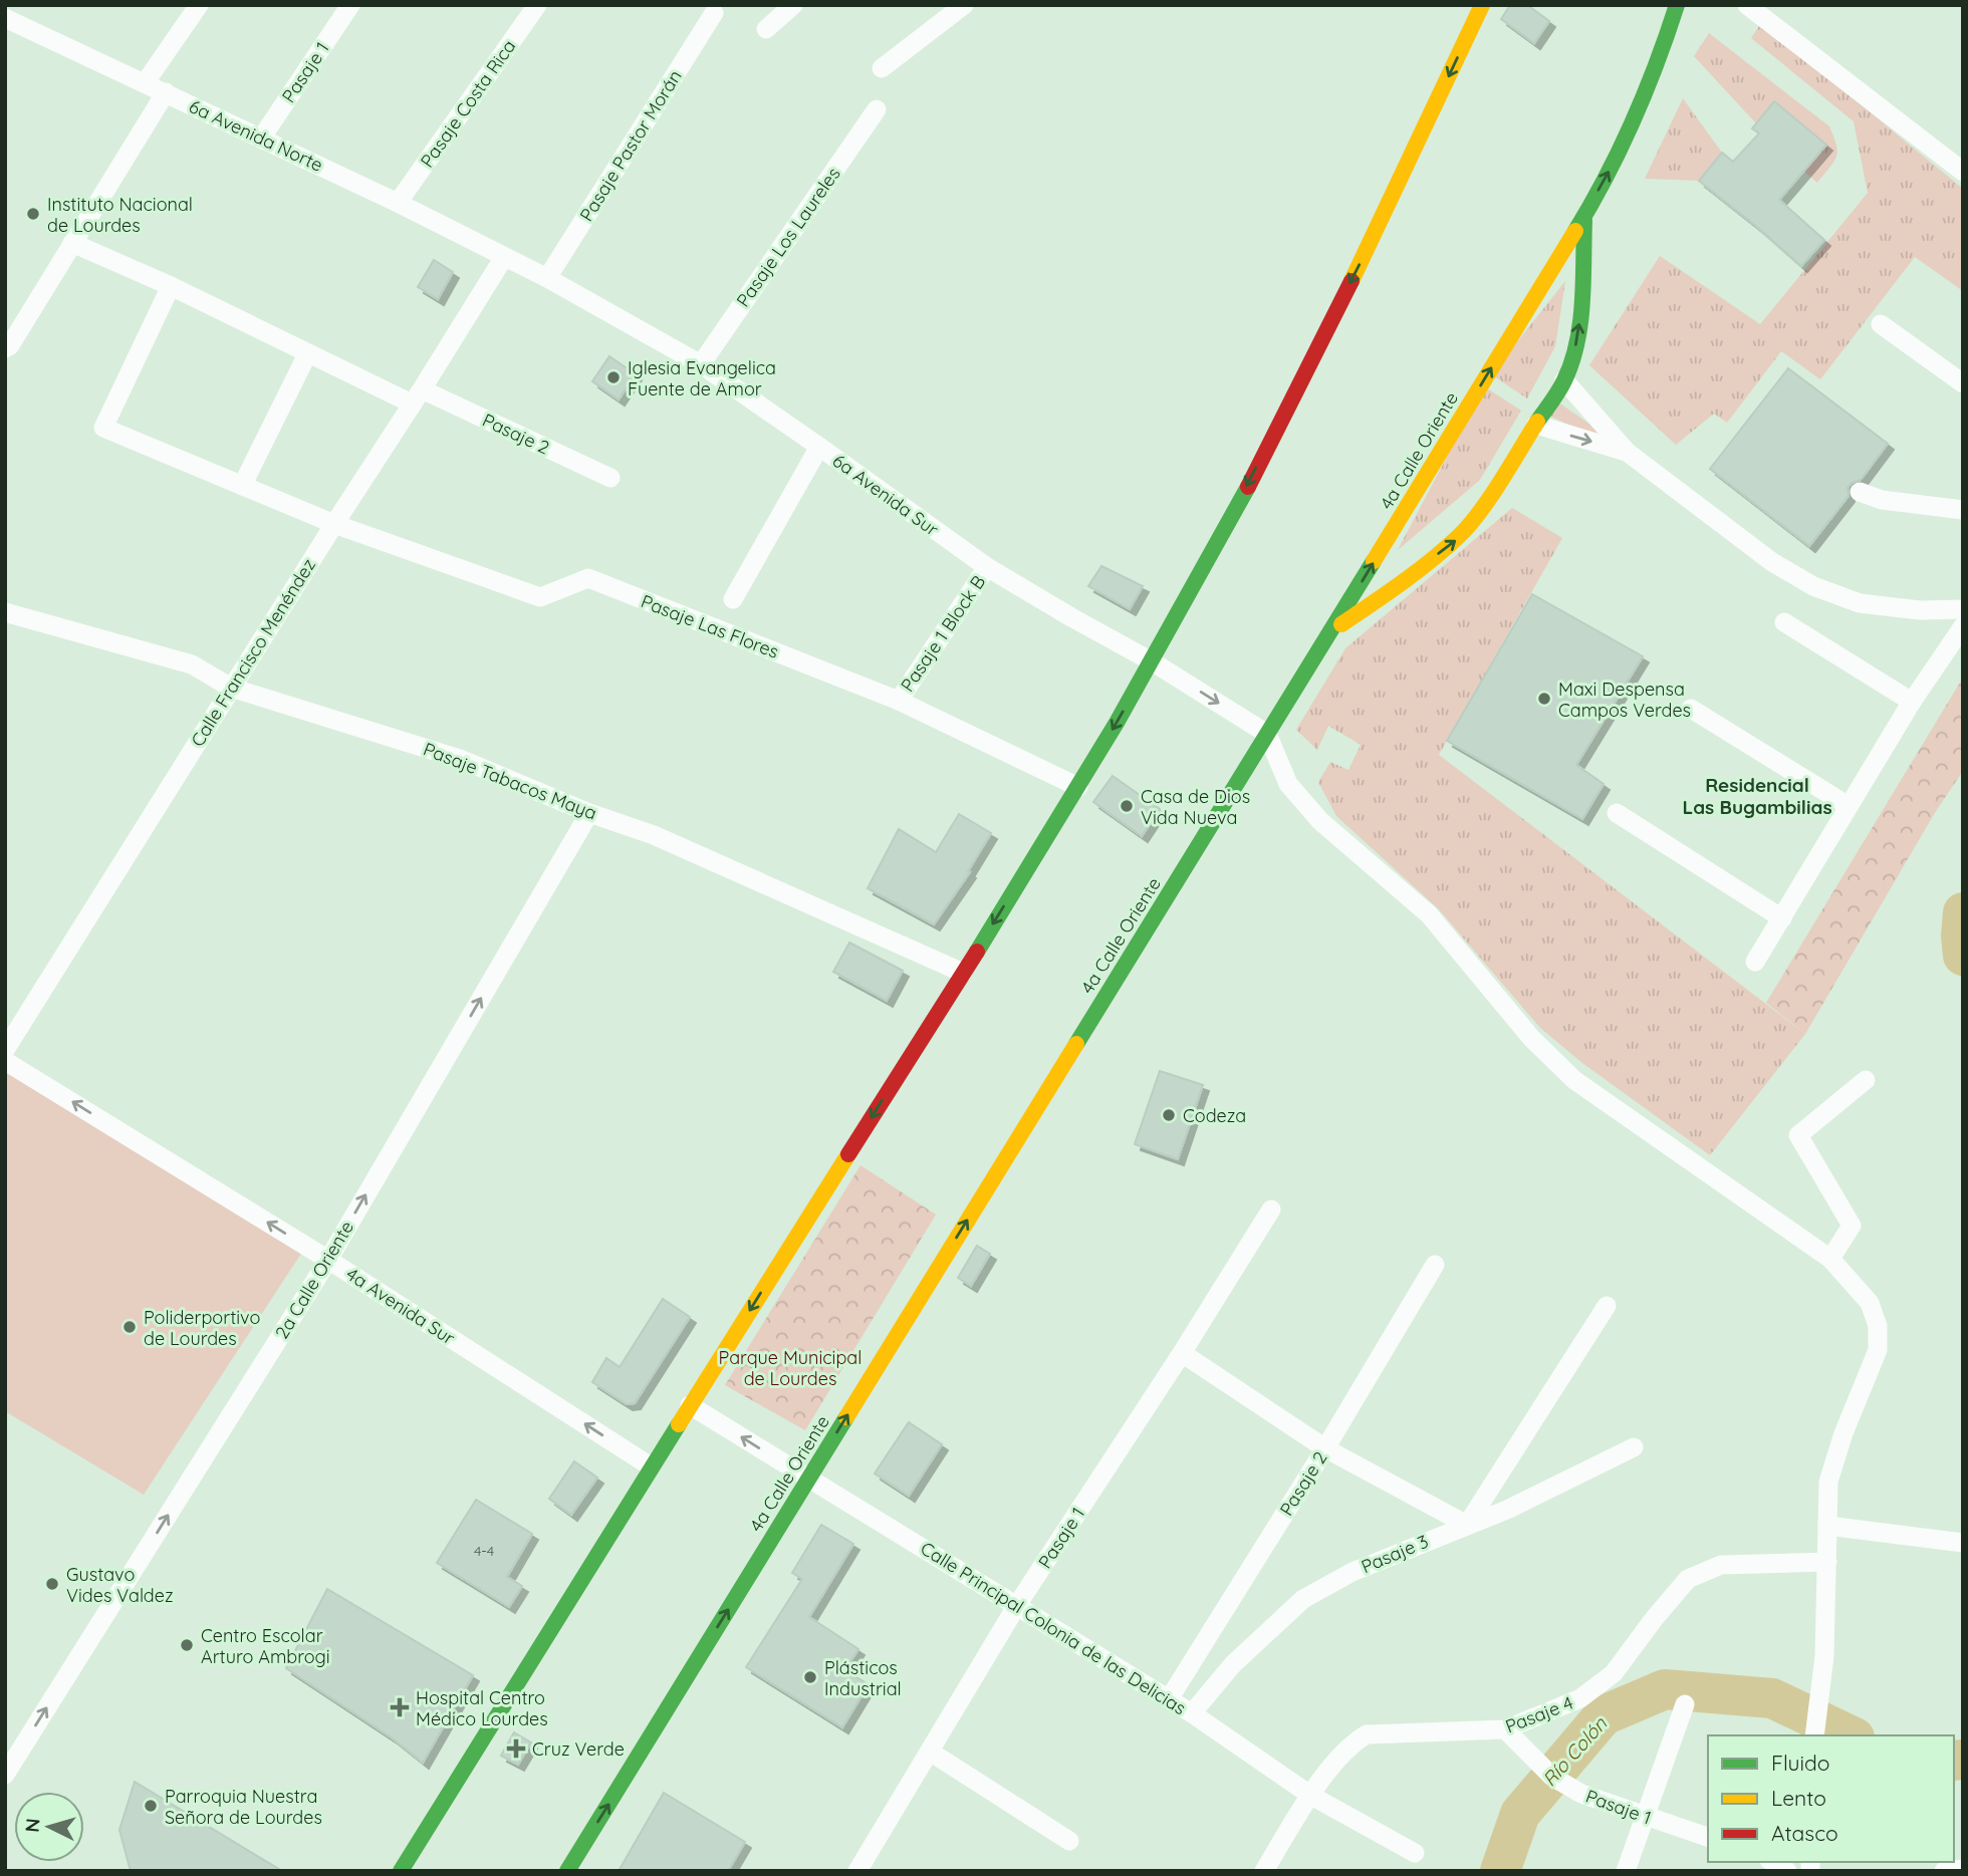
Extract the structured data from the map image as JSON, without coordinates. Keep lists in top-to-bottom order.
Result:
{
  "streets": {
    "highway": ["4a Calle Oriente"],
    "street": [
      "Pasaje 1",
      "Pasaje Costa Rica",
      "6a Avenida Norte",
      "Pasaje Pastor Morán",
      "Pasaje Los Laureles",
      "Pasaje 2",
      "6a Avenida Sur",
      "Pasaje Las Flores",
      "Pasaje 1 Block B",
      "Calle Francisco Menéndez",
      "Pasaje Tabacos Maya",
      "2a Calle Oriente",
      "4a Avenida Sur",
      "Pasaje 3",
      "Calle Principal Colonia de las Delicias",
      "Pasaje 4"
    ]
  },
  "crossings": [
    ["Pasaje 1", "6a Avenida Norte"],
    ["Pasaje 1", "Calle Principal Colonia de las Delicias"],
    ["Pasaje 1", "Pasaje 4"],
    ["Pasaje Costa Rica", "6a Avenida Norte"],
    ["6a Avenida Norte", "6a Avenida Sur"],
    ["6a Avenida Norte", "Calle Francisco Menéndez"],
    ["Pasaje Pastor Morán", "6a Avenida Sur"],
    ["Pasaje Los Laureles", "6a Avenida Sur"],
    ["Pasaje 2", "Pasaje Las Flores"],
    ["Pasaje 2", "Calle Francisco Menéndez"],
    ["Pasaje 2", "Calle Principal Colonia de las Delicias"],
    ["4a Calle Oriente", "6a Avenida Sur"],
    ["4a Calle Oriente", "Calle Principal Colonia de las Delicias"],
    ["6a Avenida Sur", "Pasaje 1 Block B"],
    ["6a Avenida Sur", "Calle Francisco Menéndez"],
    ["Pasaje Las Flores", "Pasaje 1 Block B"],
    ["Pasaje Las Flores", "Calle Francisco Menéndez"],
    ["Calle Francisco Menéndez", "Pasaje Tabacos Maya"],
    ["Pasaje Tabacos Maya", "2a Calle Oriente"],
    ["2a Calle Oriente", "4a Avenida Sur"],
    ["Pasaje 3", "Calle Principal Colonia de las Delicias"],
    ["Calle Principal Colonia de las Delicias", "Pasaje 4"]
  ],
  "one_way": ["2a Calle Oriente", "4a Avenida Sur"],
  "districts": ["Residencial Las Bugambilias"],
  "water": ["Río Colón"],
  "parks": ["Parque Municipal de Lourdes"],
  "places": {
    "other": [
      "Instituto Nacional de Lourdes",
      "Iglesia Evangelica Fuente de Amor",
      "Maxi Despensa Campos Verdes",
      "Casa de Dios Vida Nueva",
      "Codeza",
      "Poliderportivo de Lourdes",
      "Gustavo Vides Valdez",
      "Centro Escolar Arturo Ambrogi",
      "Plásticos Industrial",
      "Parroquia Nuestra Señora de Lourdes"
    ],
    "health": ["Hospital Centro Médico Lourdes", "Cruz Verde"]
  },
  "house_numbers": ["4-4"],
  "legend": ["Fluido", "Lento", "Atasco"],
  "north": "left"
}
